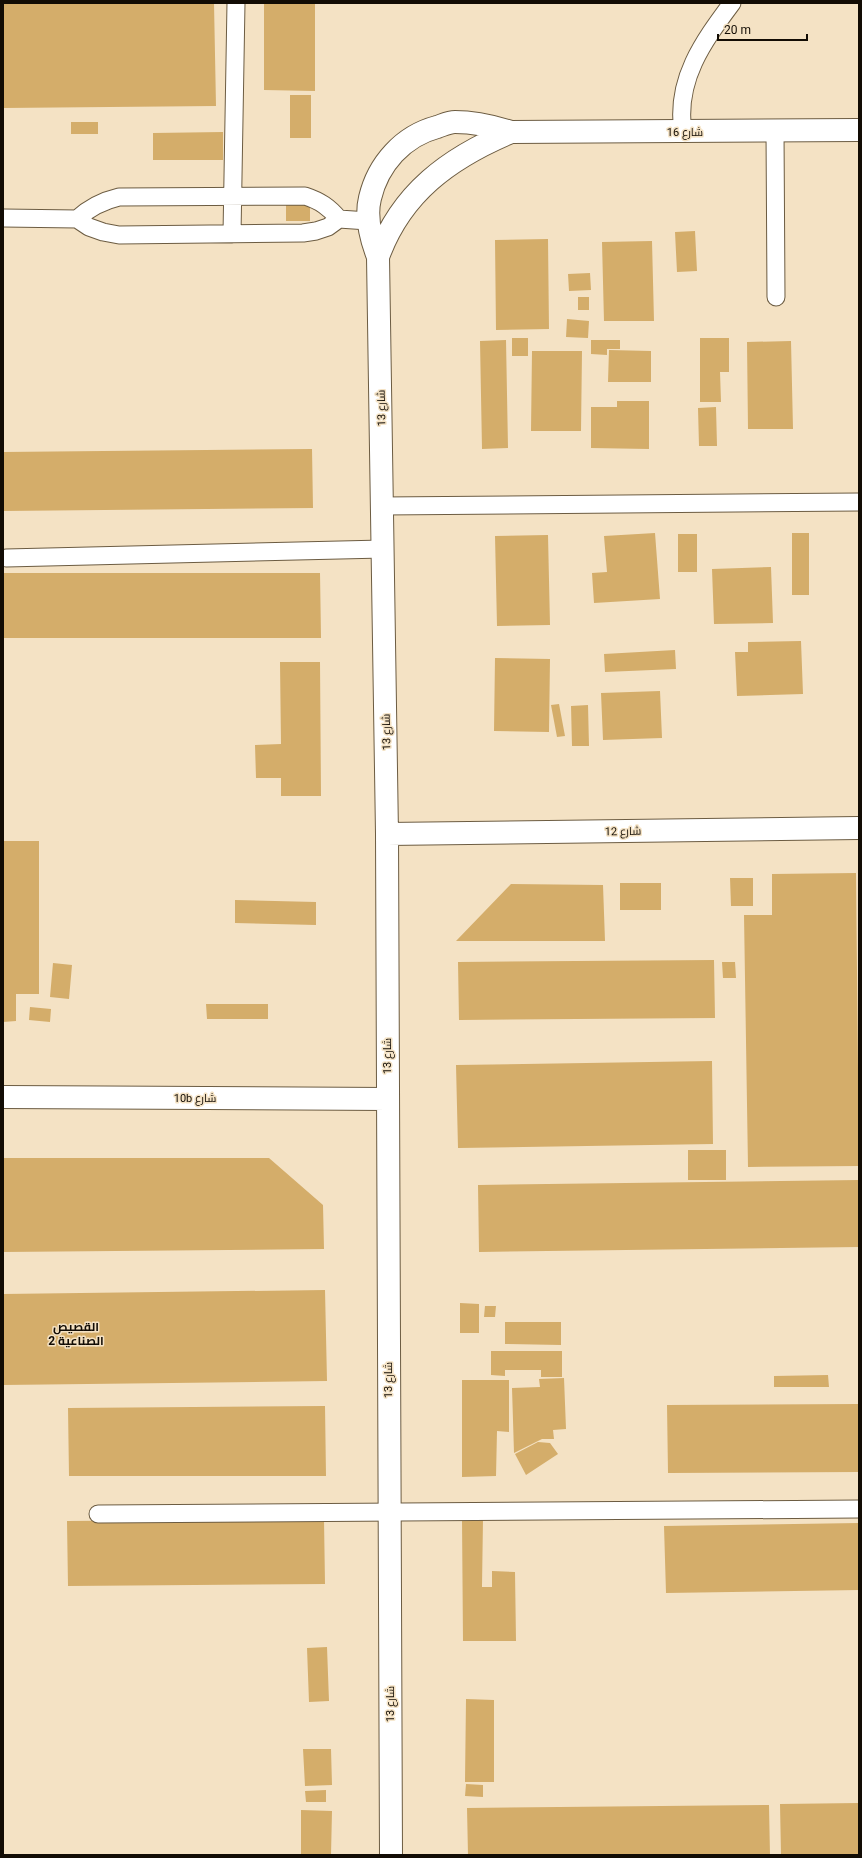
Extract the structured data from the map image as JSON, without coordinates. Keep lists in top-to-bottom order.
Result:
{
  "streets": {
    "street": [
      "شارع 16",
      "شارع 13",
      "شارع 12",
      "10b شارع"
    ]
  },
  "crossings": [
    ["شارع 16", "شارع 13"],
    ["شارع 13", "شارع 12"],
    ["شارع 13", "10b شارع"]
  ],
  "districts": ["القصيص الصناعية 2"],
  "scale_bar": "20 m"
}
